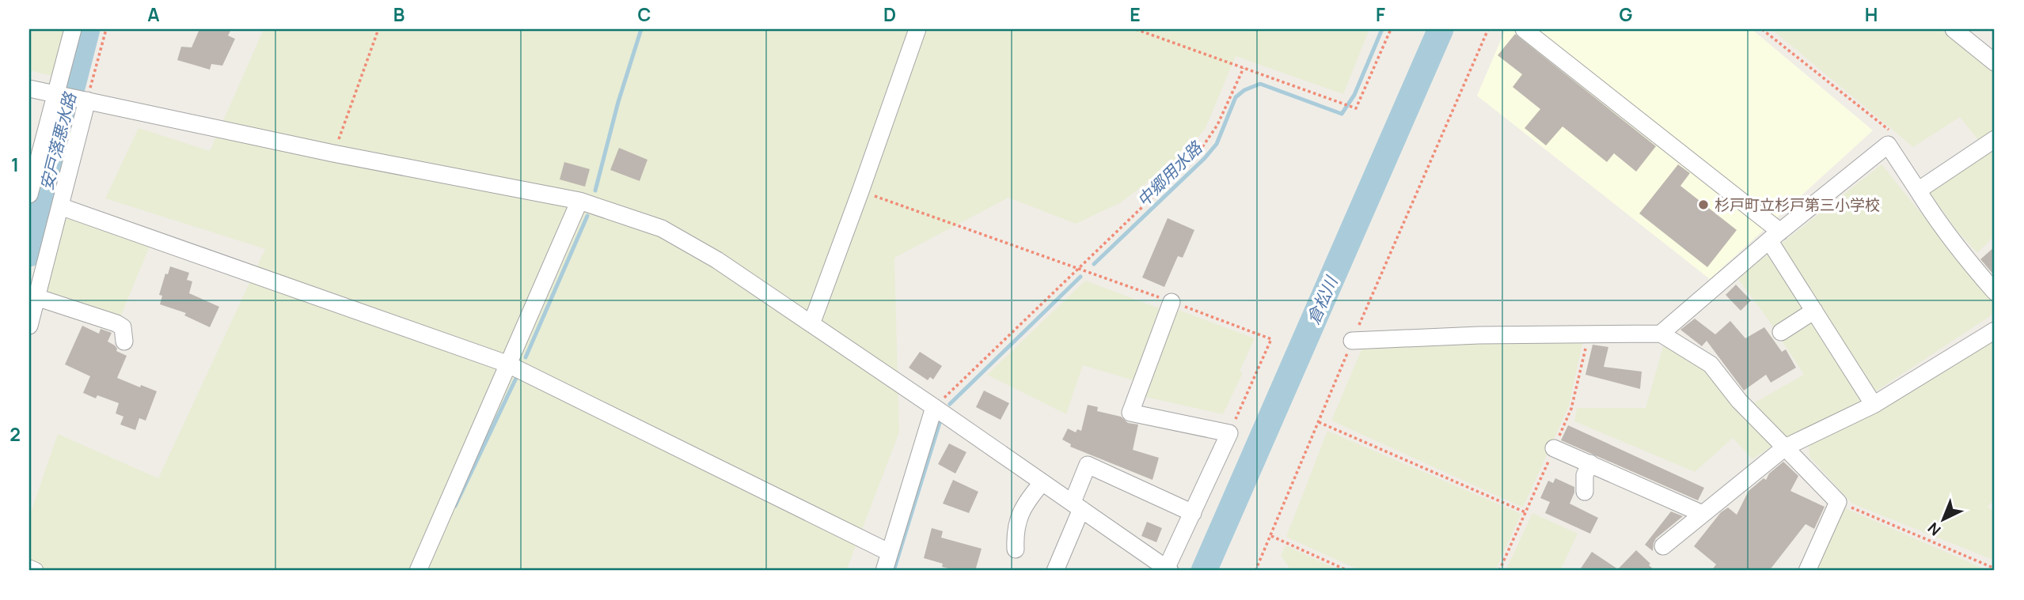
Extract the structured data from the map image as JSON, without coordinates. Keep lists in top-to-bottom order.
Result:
{
  "water": ["安戸落悪水路", "中郷用水路", "倉松川"],
  "places": ["杉戸町立杉戸第三小学校"],
  "north": "bottom left",
  "grid": {
    "columns": [
      "A",
      "B",
      "C",
      "D",
      "E",
      "F",
      "G",
      "H"
    ],
    "rows": ["1", "2"]
  }
}
